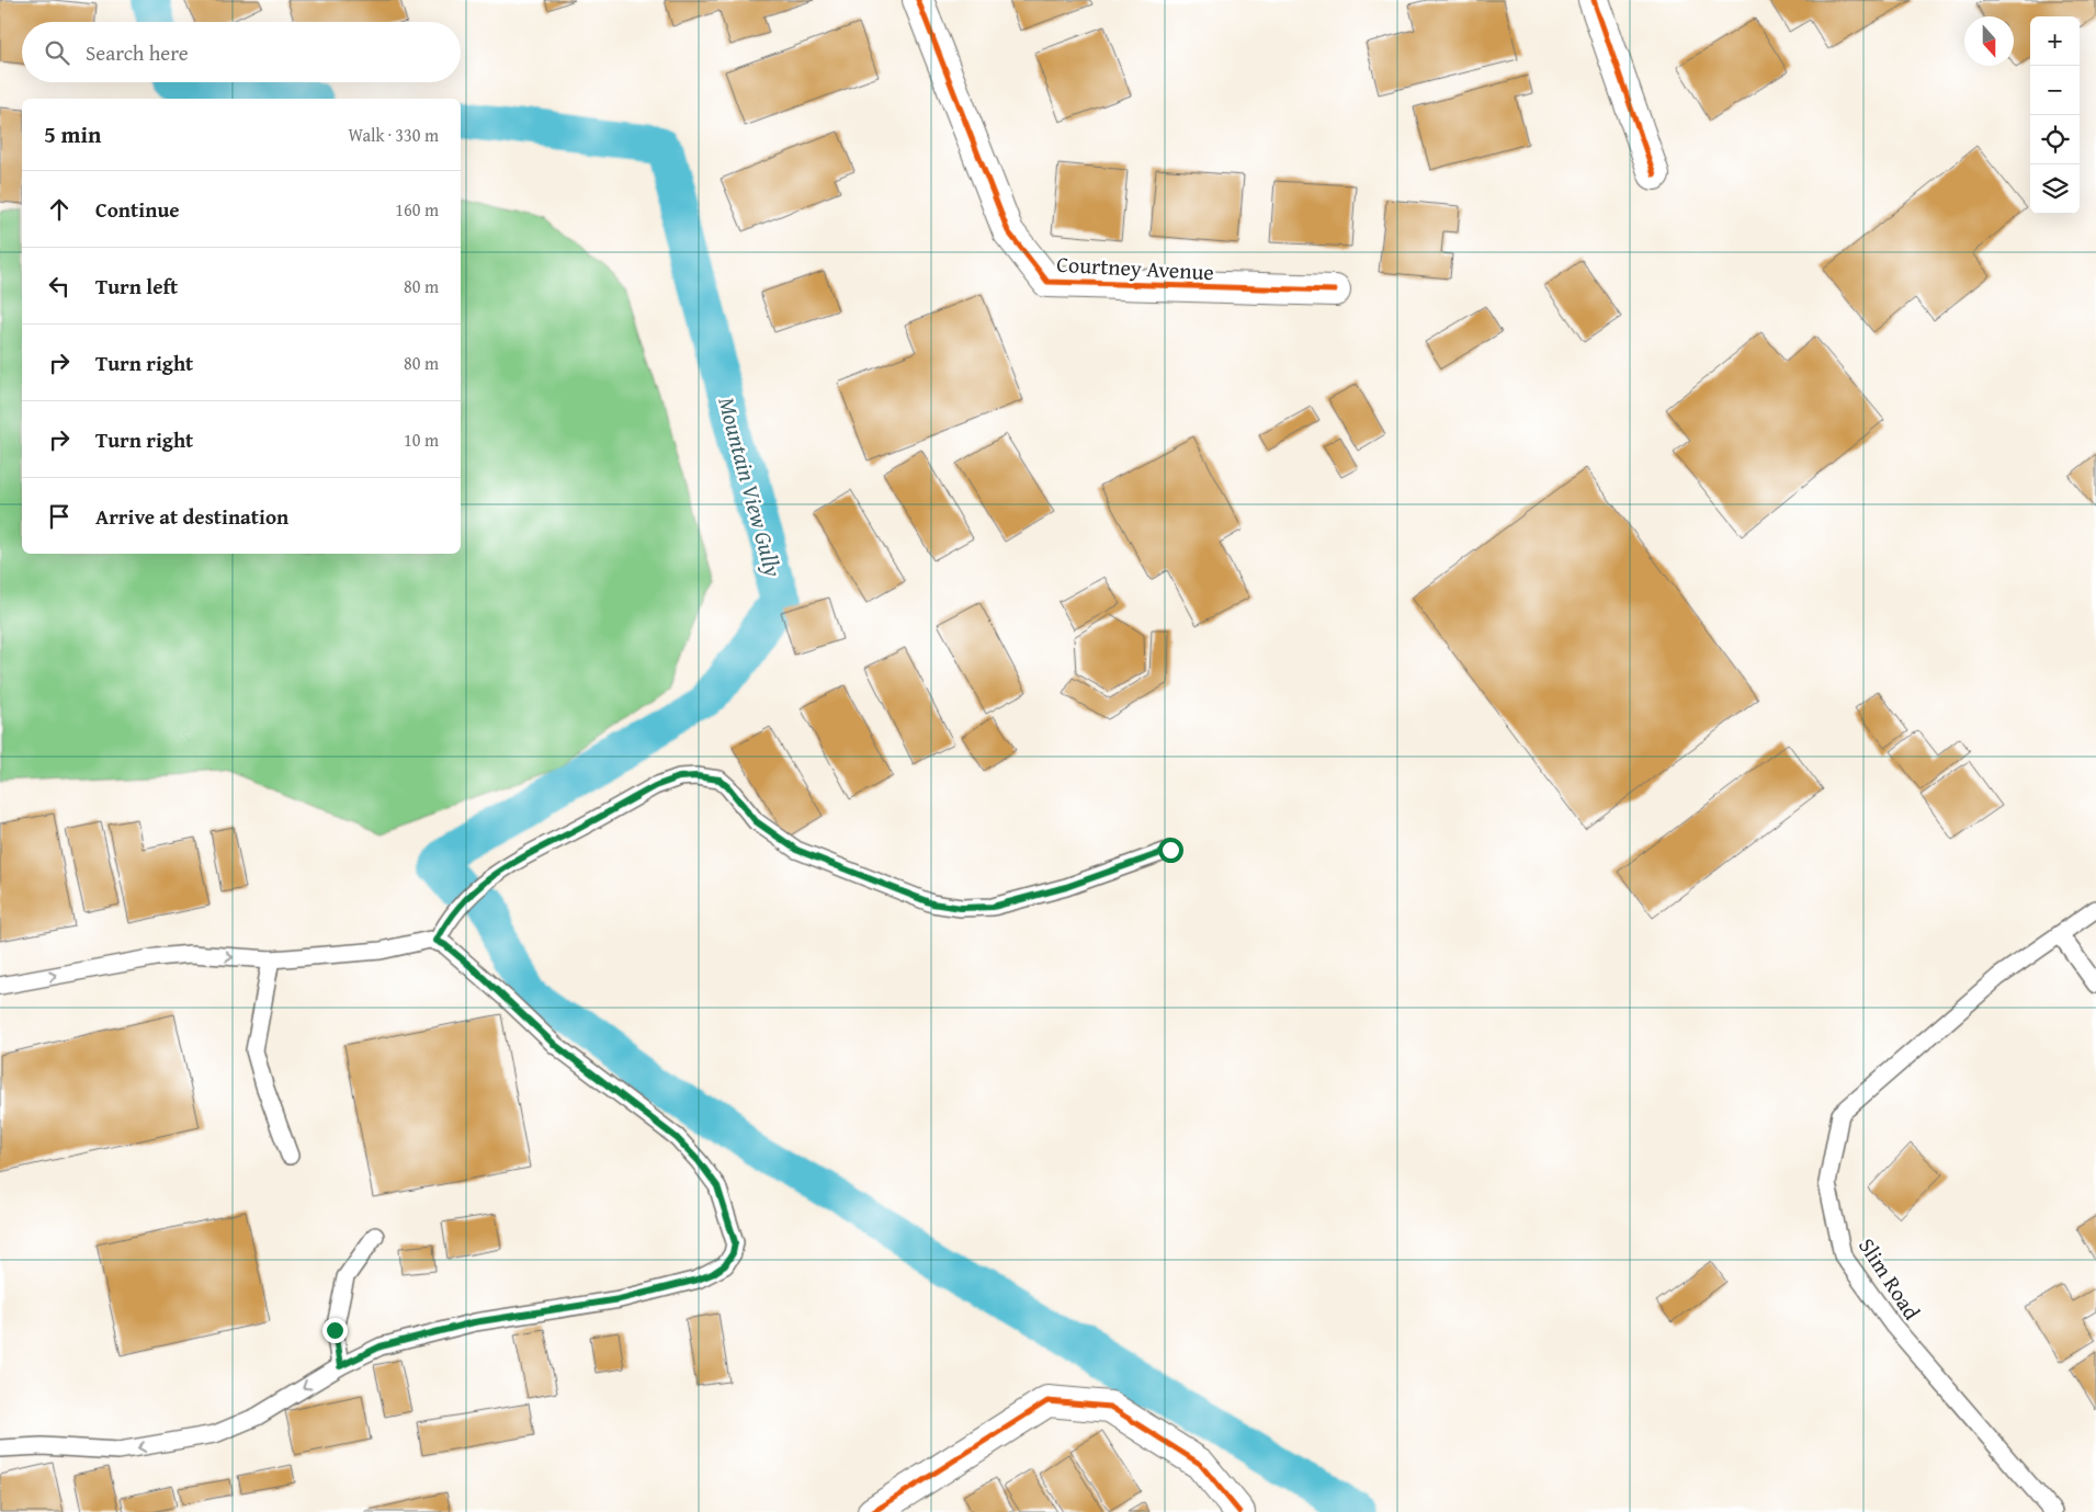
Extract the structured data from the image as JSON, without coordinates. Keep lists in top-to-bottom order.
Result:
{
  "streets": {
    "street": ["Courtney Avenue"],
    "lane": ["Slim Road"]
  },
  "water": ["Mountain View Gully"],
  "north": "bottom",
  "page": {
    "map_buttons": ["+", "−"],
    "search": "Search here",
    "heading": ["5 min", "Walk · 330 m"],
    "list": [
      ["Continue", "160 m"],
      ["Turn left", "80 m"],
      ["Turn right", "80 m"],
      ["Turn right", "10 m"],
      "Arrive at destination"
    ]
  }
}
